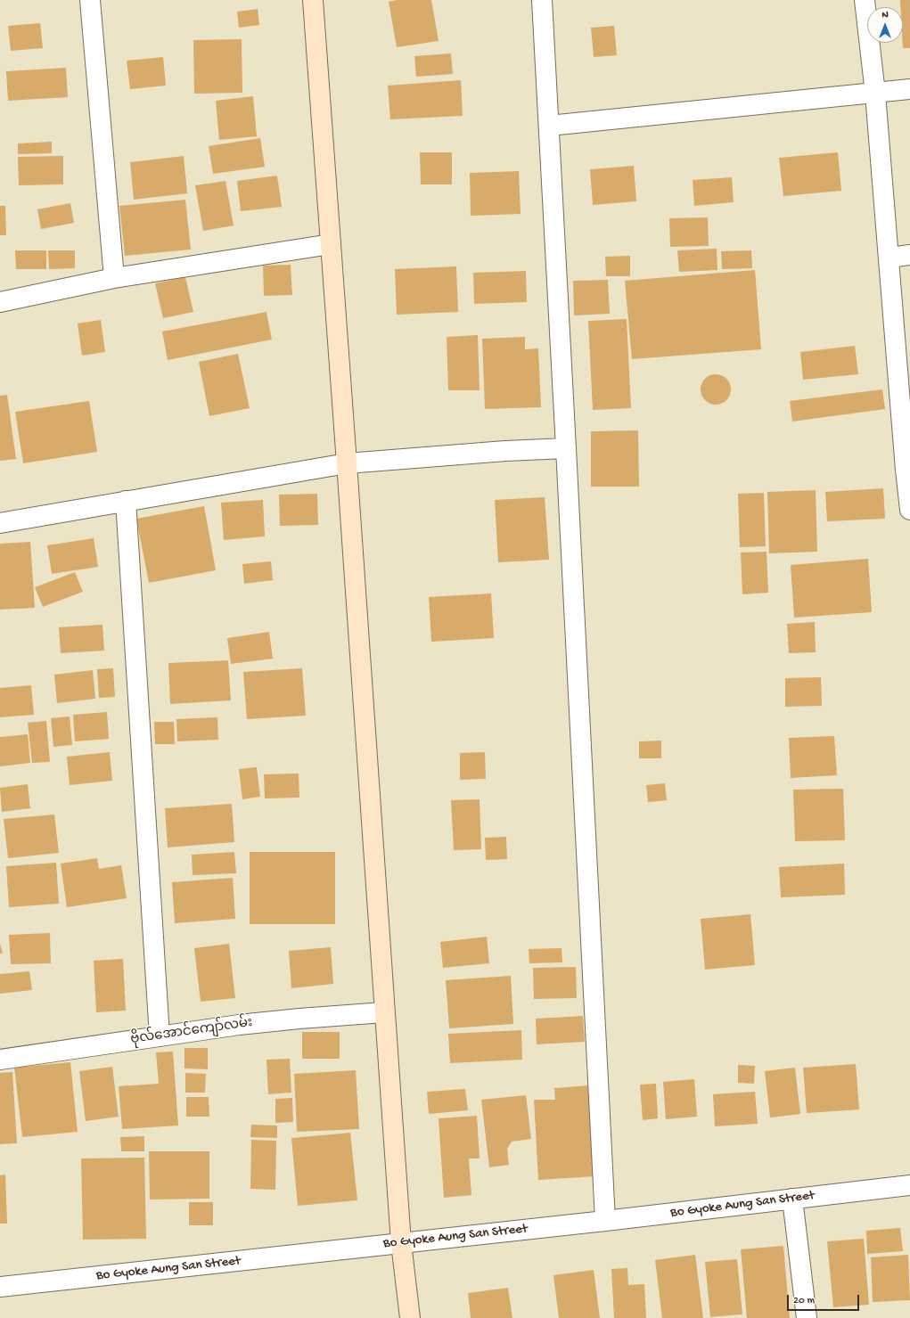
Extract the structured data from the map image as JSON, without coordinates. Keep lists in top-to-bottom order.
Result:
{
  "streets": {
    "street": ["ဗိုလ်အောင်ကျော်လမ်း", "Bo Gyoke Aung San Street"]
  },
  "scale_bar": "20 m",
  "north": "top"
}
